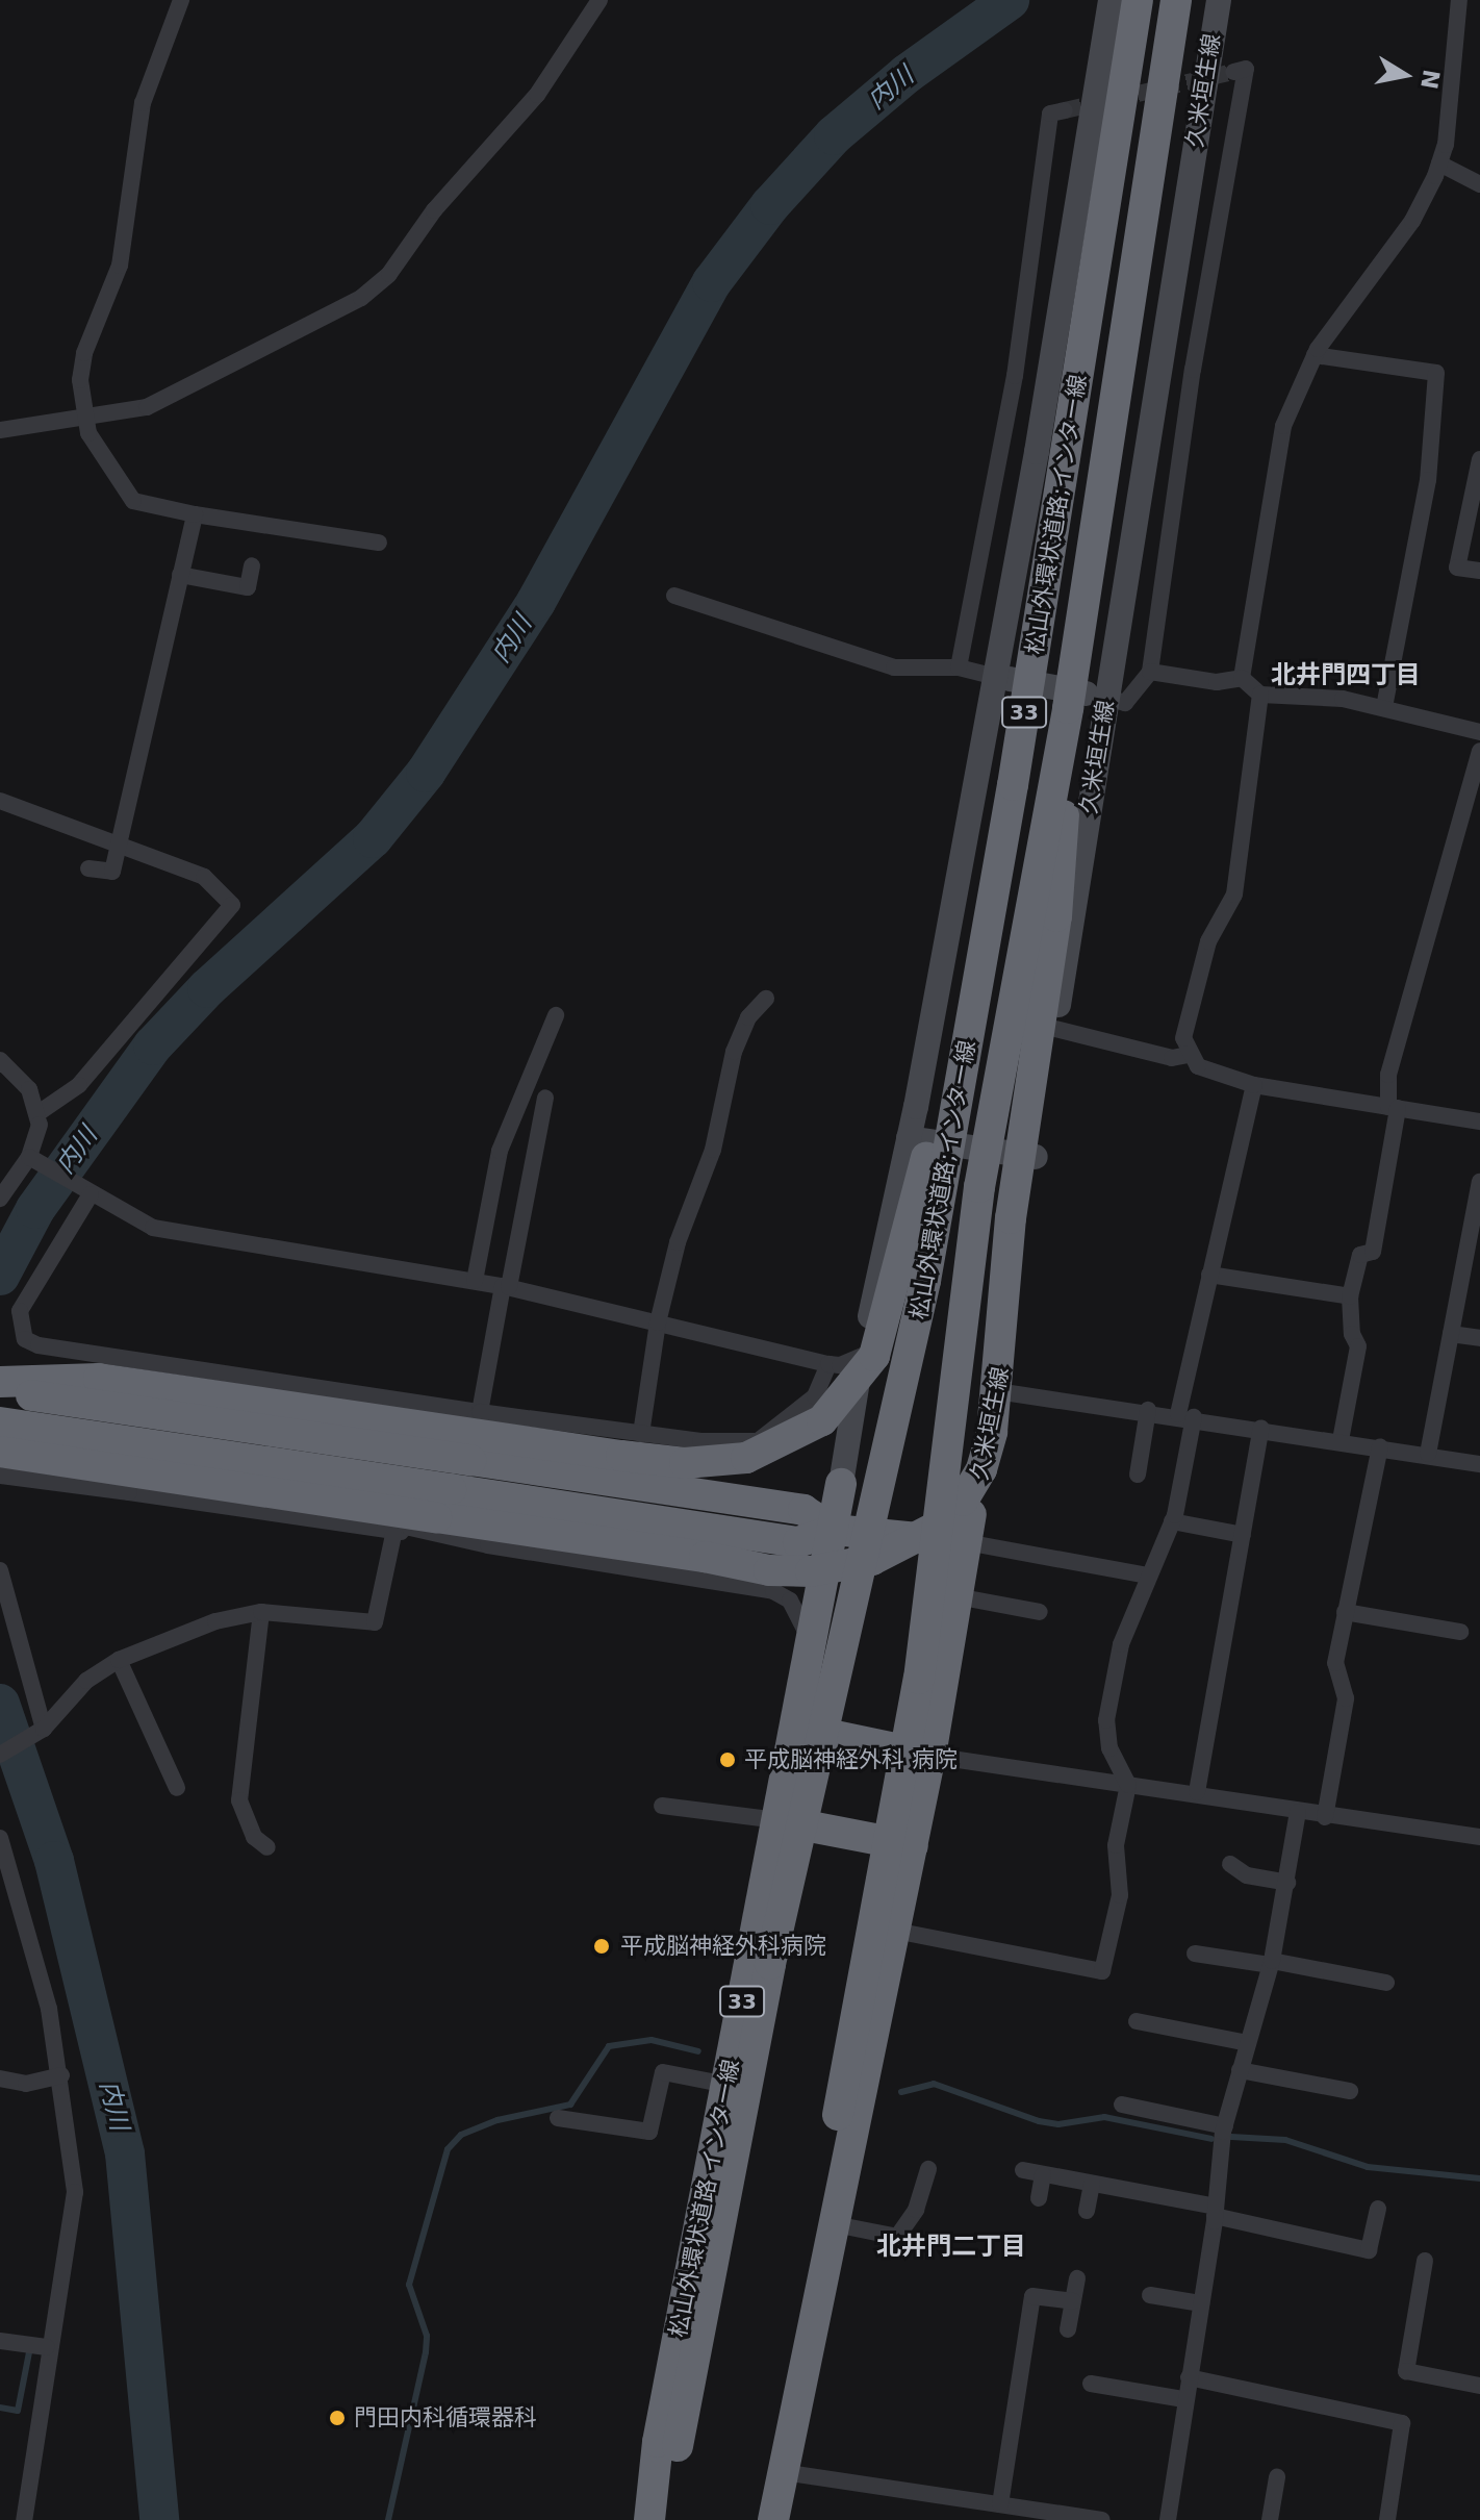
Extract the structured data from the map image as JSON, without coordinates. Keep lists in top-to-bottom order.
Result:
{
  "streets": {
    "highway": ["松山外環状道路;インター線", "33", "松山外環状道路 インター線"],
    "main road": ["久米垣生線"]
  },
  "crossings": [
    ["久米垣生線", "33"],
    ["松山外環状道路;インター線", "33"],
    ["松山外環状道路;インター線", "松山外環状道路 インター線"]
  ],
  "districts": ["北井門四丁目", "北井門二丁目"],
  "water": ["内川"],
  "places": ["平成脳神経外科 病院", "平成脳神経外科病院", "門田内科循環器科"],
  "north": "right"
}
